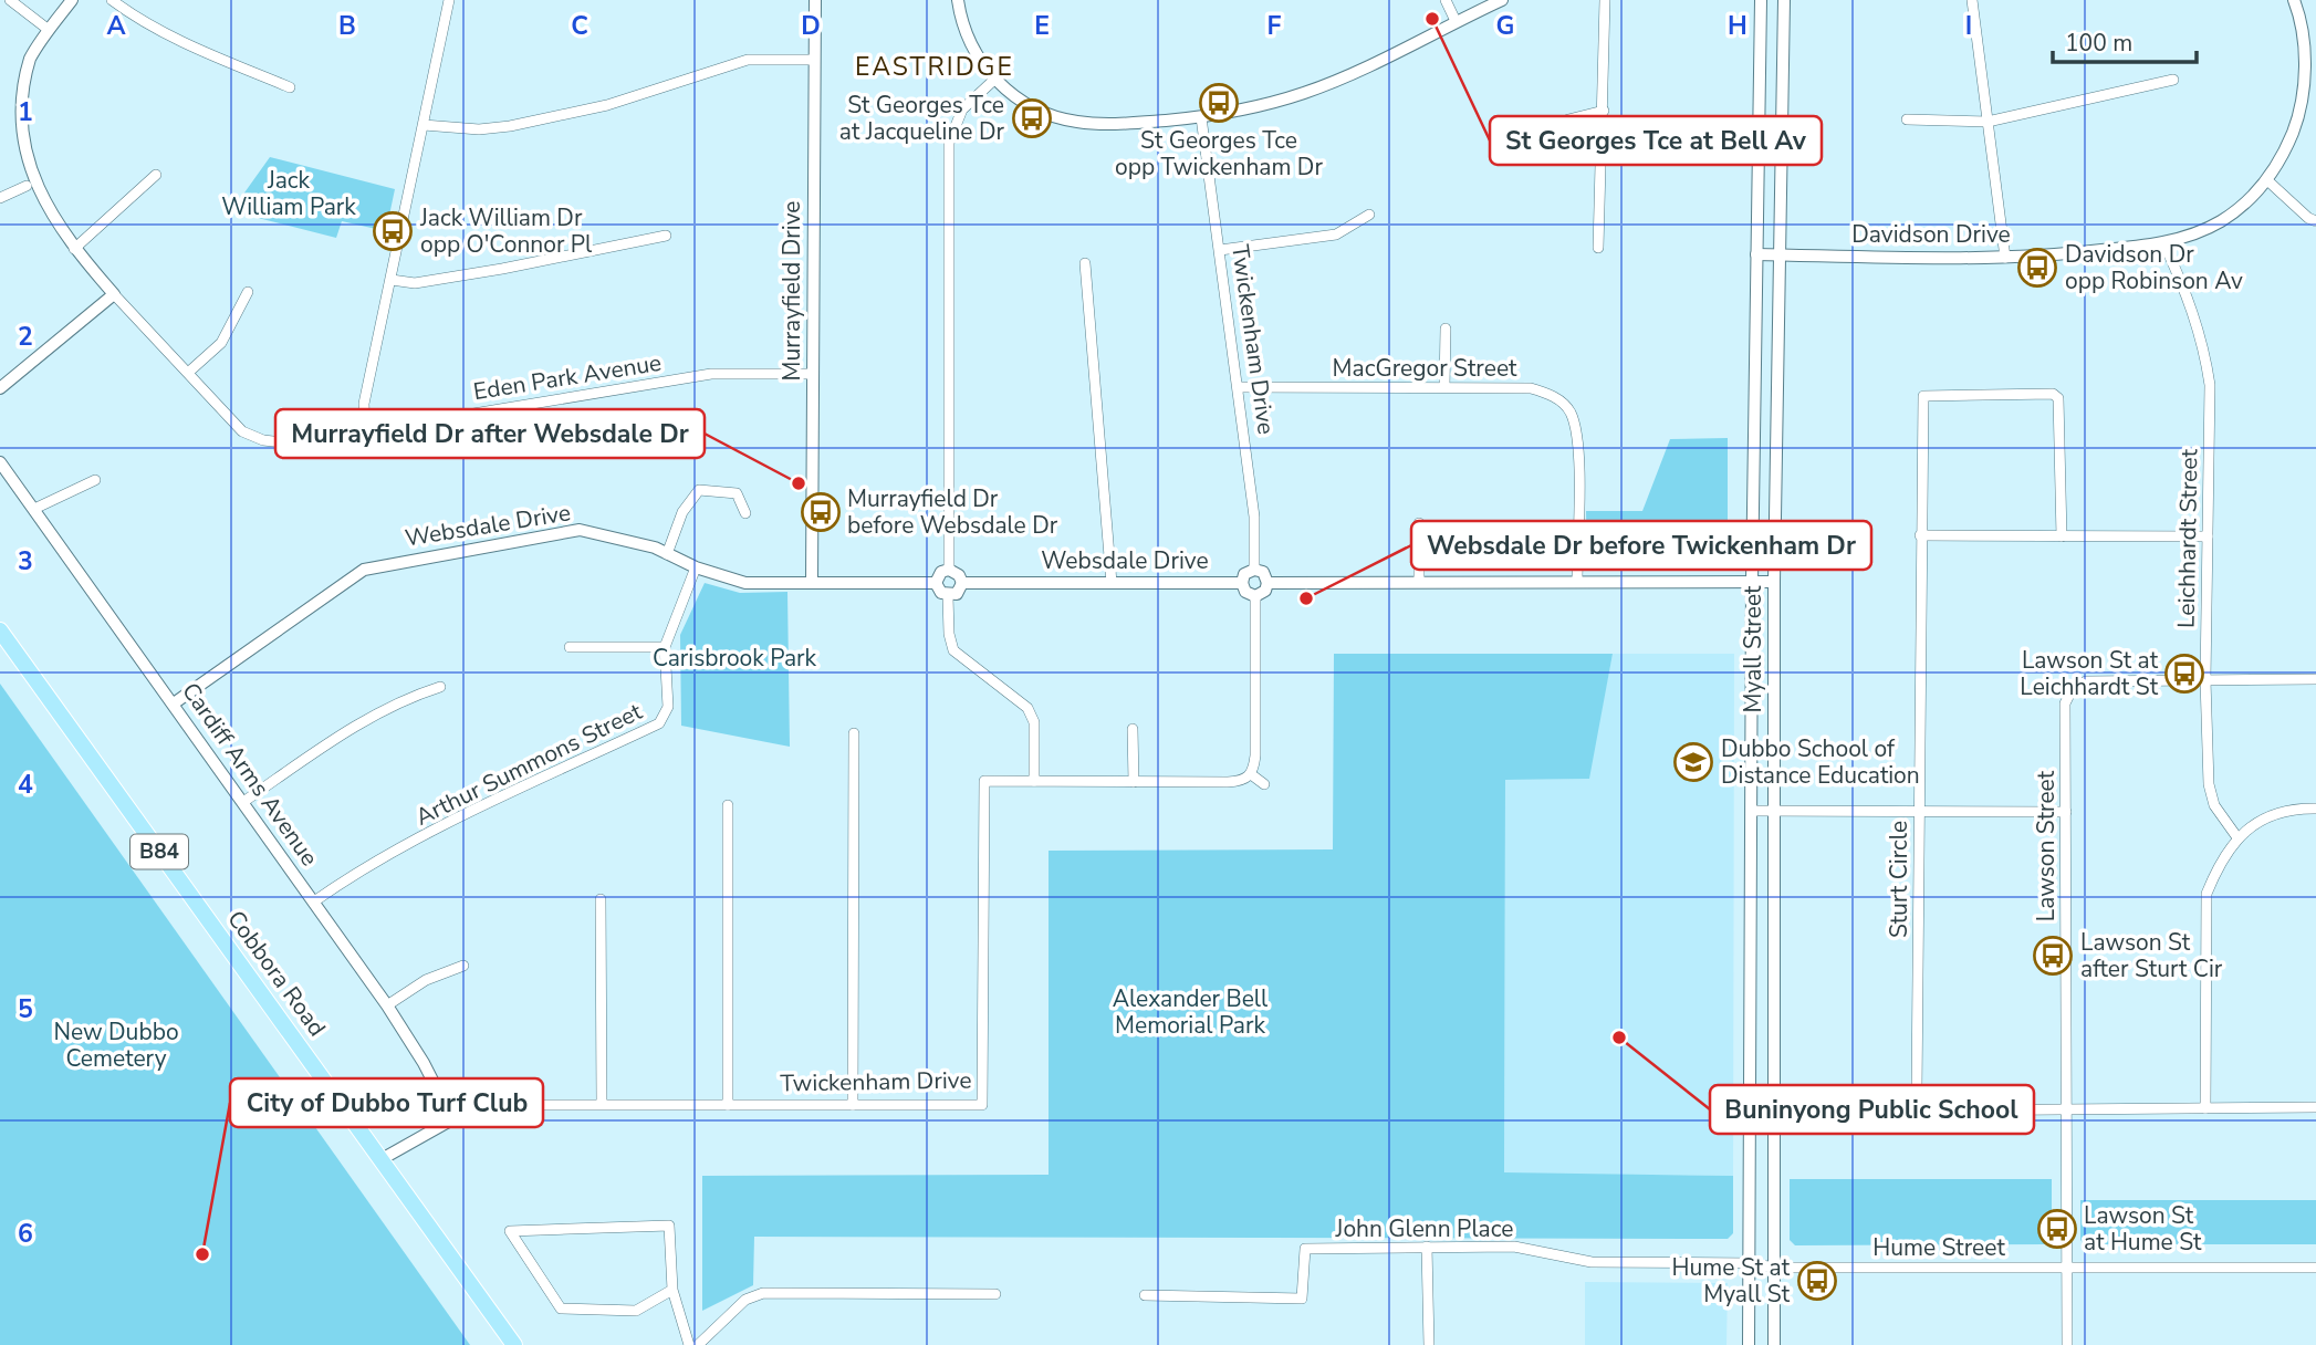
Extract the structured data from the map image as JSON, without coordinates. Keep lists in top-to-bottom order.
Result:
{
  "streets": {
    "main road": ["B84", "Cobbora Road"],
    "street": [
      "Davidson Drive",
      "Murrayfield Drive",
      "Twickenham Drive",
      "MacGregor Street",
      "Eden Park Avenue",
      "Websdale Drive",
      "Leichhardt Street",
      "Myall Street",
      "Arthur Summons Street",
      "Cardiff Arms Avenue",
      "Lawson Street",
      "Sturt Circle",
      "John Glenn Place",
      "Hume Street"
    ]
  },
  "crossings": [
    ["Davidson Drive", "Leichhardt Street"],
    ["Davidson Drive", "Myall Street"],
    ["Murrayfield Drive", "Eden Park Avenue"],
    ["Murrayfield Drive", "Websdale Drive"],
    ["Twickenham Drive", "MacGregor Street"],
    ["Twickenham Drive", "Websdale Drive"],
    ["Twickenham Drive", "Cardiff Arms Avenue"],
    ["Twickenham Drive", "Cobbora Road"],
    ["Websdale Drive", "Arthur Summons Street"],
    ["Websdale Drive", "Cardiff Arms Avenue"],
    ["Leichhardt Street", "Lawson Street"],
    ["Myall Street", "John Glenn Place"],
    ["Myall Street", "Hume Street"],
    ["Arthur Summons Street", "Cardiff Arms Avenue"],
    ["Lawson Street", "Sturt Circle"],
    ["Lawson Street", "Hume Street"],
    ["John Glenn Place", "Hume Street"]
  ],
  "districts": ["EASTRIDGE"],
  "parks": [
    "Jack William Park",
    "Carisbrook Park",
    "Alexander Bell Memorial Park",
    "New Dubbo Cemetery"
  ],
  "places": {
    "other": [
      "St Georges Tce at Bell Av",
      "Murrayfield Dr after Websdale Dr",
      "Websdale Dr before Twickenham Dr",
      "Buninyong Public School",
      "City of Dubbo Turf Club"
    ],
    "bus stop": [
      "St Georges Tce opp Twickenham Dr",
      "St Georges Tce at Jacqueline Dr",
      "Jack William Dr opp O'Connor Pl",
      "Davidson Dr opp Robinson Av",
      "Murrayfield Dr before Websdale Dr",
      "Lawson St at Leichhardt St",
      "Lawson St after Sturt Cir",
      "Lawson St at Hume St",
      "Hume St at Myall St"
    ],
    "school or university": ["Dubbo School of Distance Education"]
  },
  "scale_bar": "100 m",
  "grid": {
    "columns": [
      "A",
      "B",
      "C",
      "D",
      "E",
      "F",
      "G",
      "H",
      "I"
    ],
    "rows": [
      "1",
      "2",
      "3",
      "4",
      "5",
      "6"
    ]
  }
}
